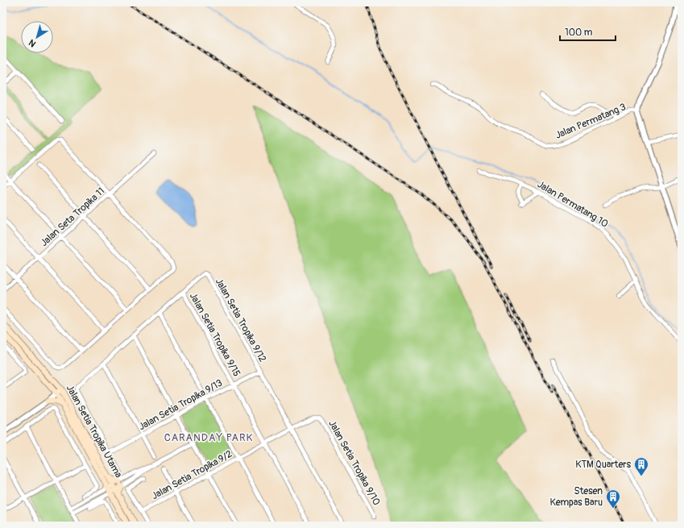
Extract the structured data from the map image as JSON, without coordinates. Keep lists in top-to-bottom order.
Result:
{
  "streets": {
    "main road": ["Jalan Setia Tropika Utama"],
    "street": [
      "Jalan Permatang 3",
      "Jalan Permatang 10",
      "Jalan Seta Tropika 11",
      "Jalan Setia Tropika 9/12",
      "Jalan Setia Tropika 9/15",
      "Jalan Setia Tropika 9/13",
      "Jalan Setia Tropika 9/10",
      "Jalan Setia Tropika 9/2"
    ]
  },
  "crossings": [
    ["Jalan Setia Tropika 9/12", "Jalan Setia Tropika 9/15"],
    ["Jalan Setia Tropika 9/12", "Jalan Setia Tropika 9/13"],
    ["Jalan Setia Tropika 9/12", "Jalan Setia Tropika 9/2"],
    ["Jalan Setia Tropika 9/15", "Jalan Setia Tropika 9/13"],
    ["Jalan Setia Tropika 9/15", "Jalan Setia Tropika 9/2"],
    ["Jalan Setia Tropika 9/10", "Jalan Setia Tropika 9/2"]
  ],
  "districts": ["CARANDAY PARK"],
  "places": {
    "building": ["KTM Quarters", "Stesen Kempas Baru"]
  },
  "scale_bar": "100 m",
  "north": "bottom left"
}
